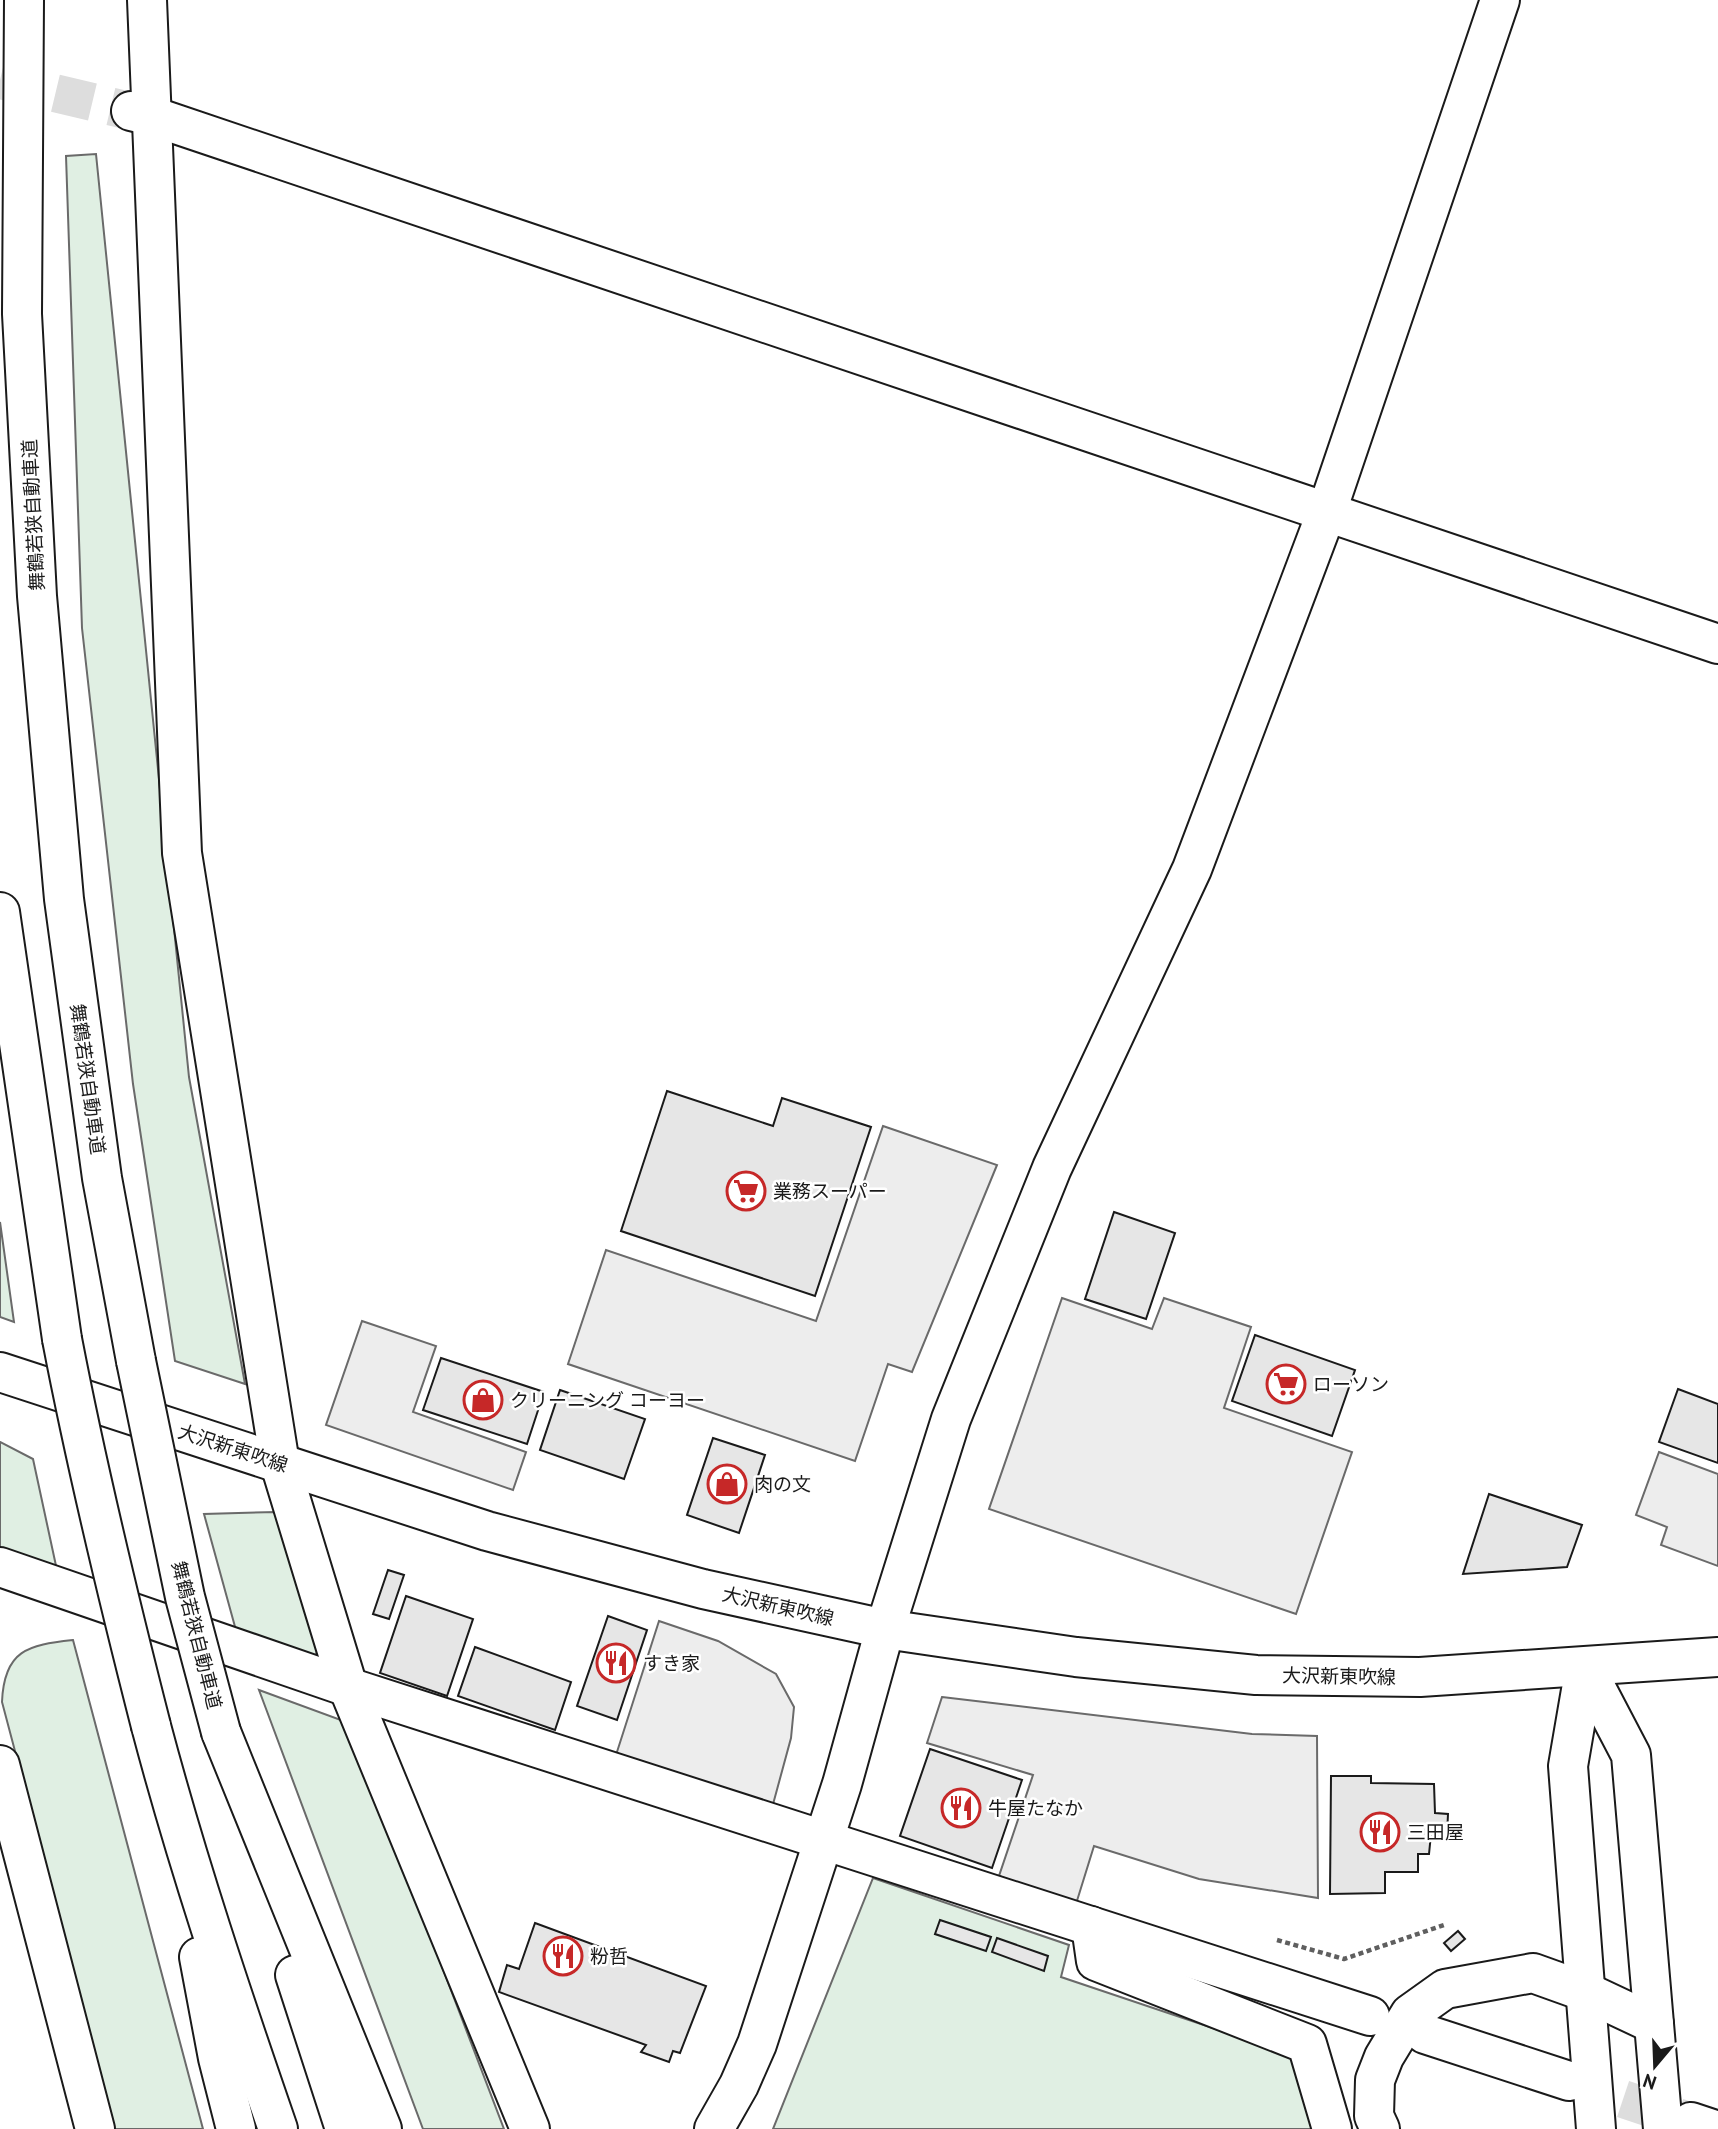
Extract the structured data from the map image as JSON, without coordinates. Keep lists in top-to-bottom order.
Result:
{
  "streets": {
    "main road": ["舞鶴若狭自動車道", "大沢新東吹線"]
  },
  "places": {
    "supermarket": ["業務スーパー", "ローソン"],
    "shop": ["クリーニング コーヨー", "肉の文"],
    "restaurant": [
      "すき家",
      "牛屋たなか",
      "三田屋",
      "粉哲"
    ]
  },
  "north": "bottom"
}
